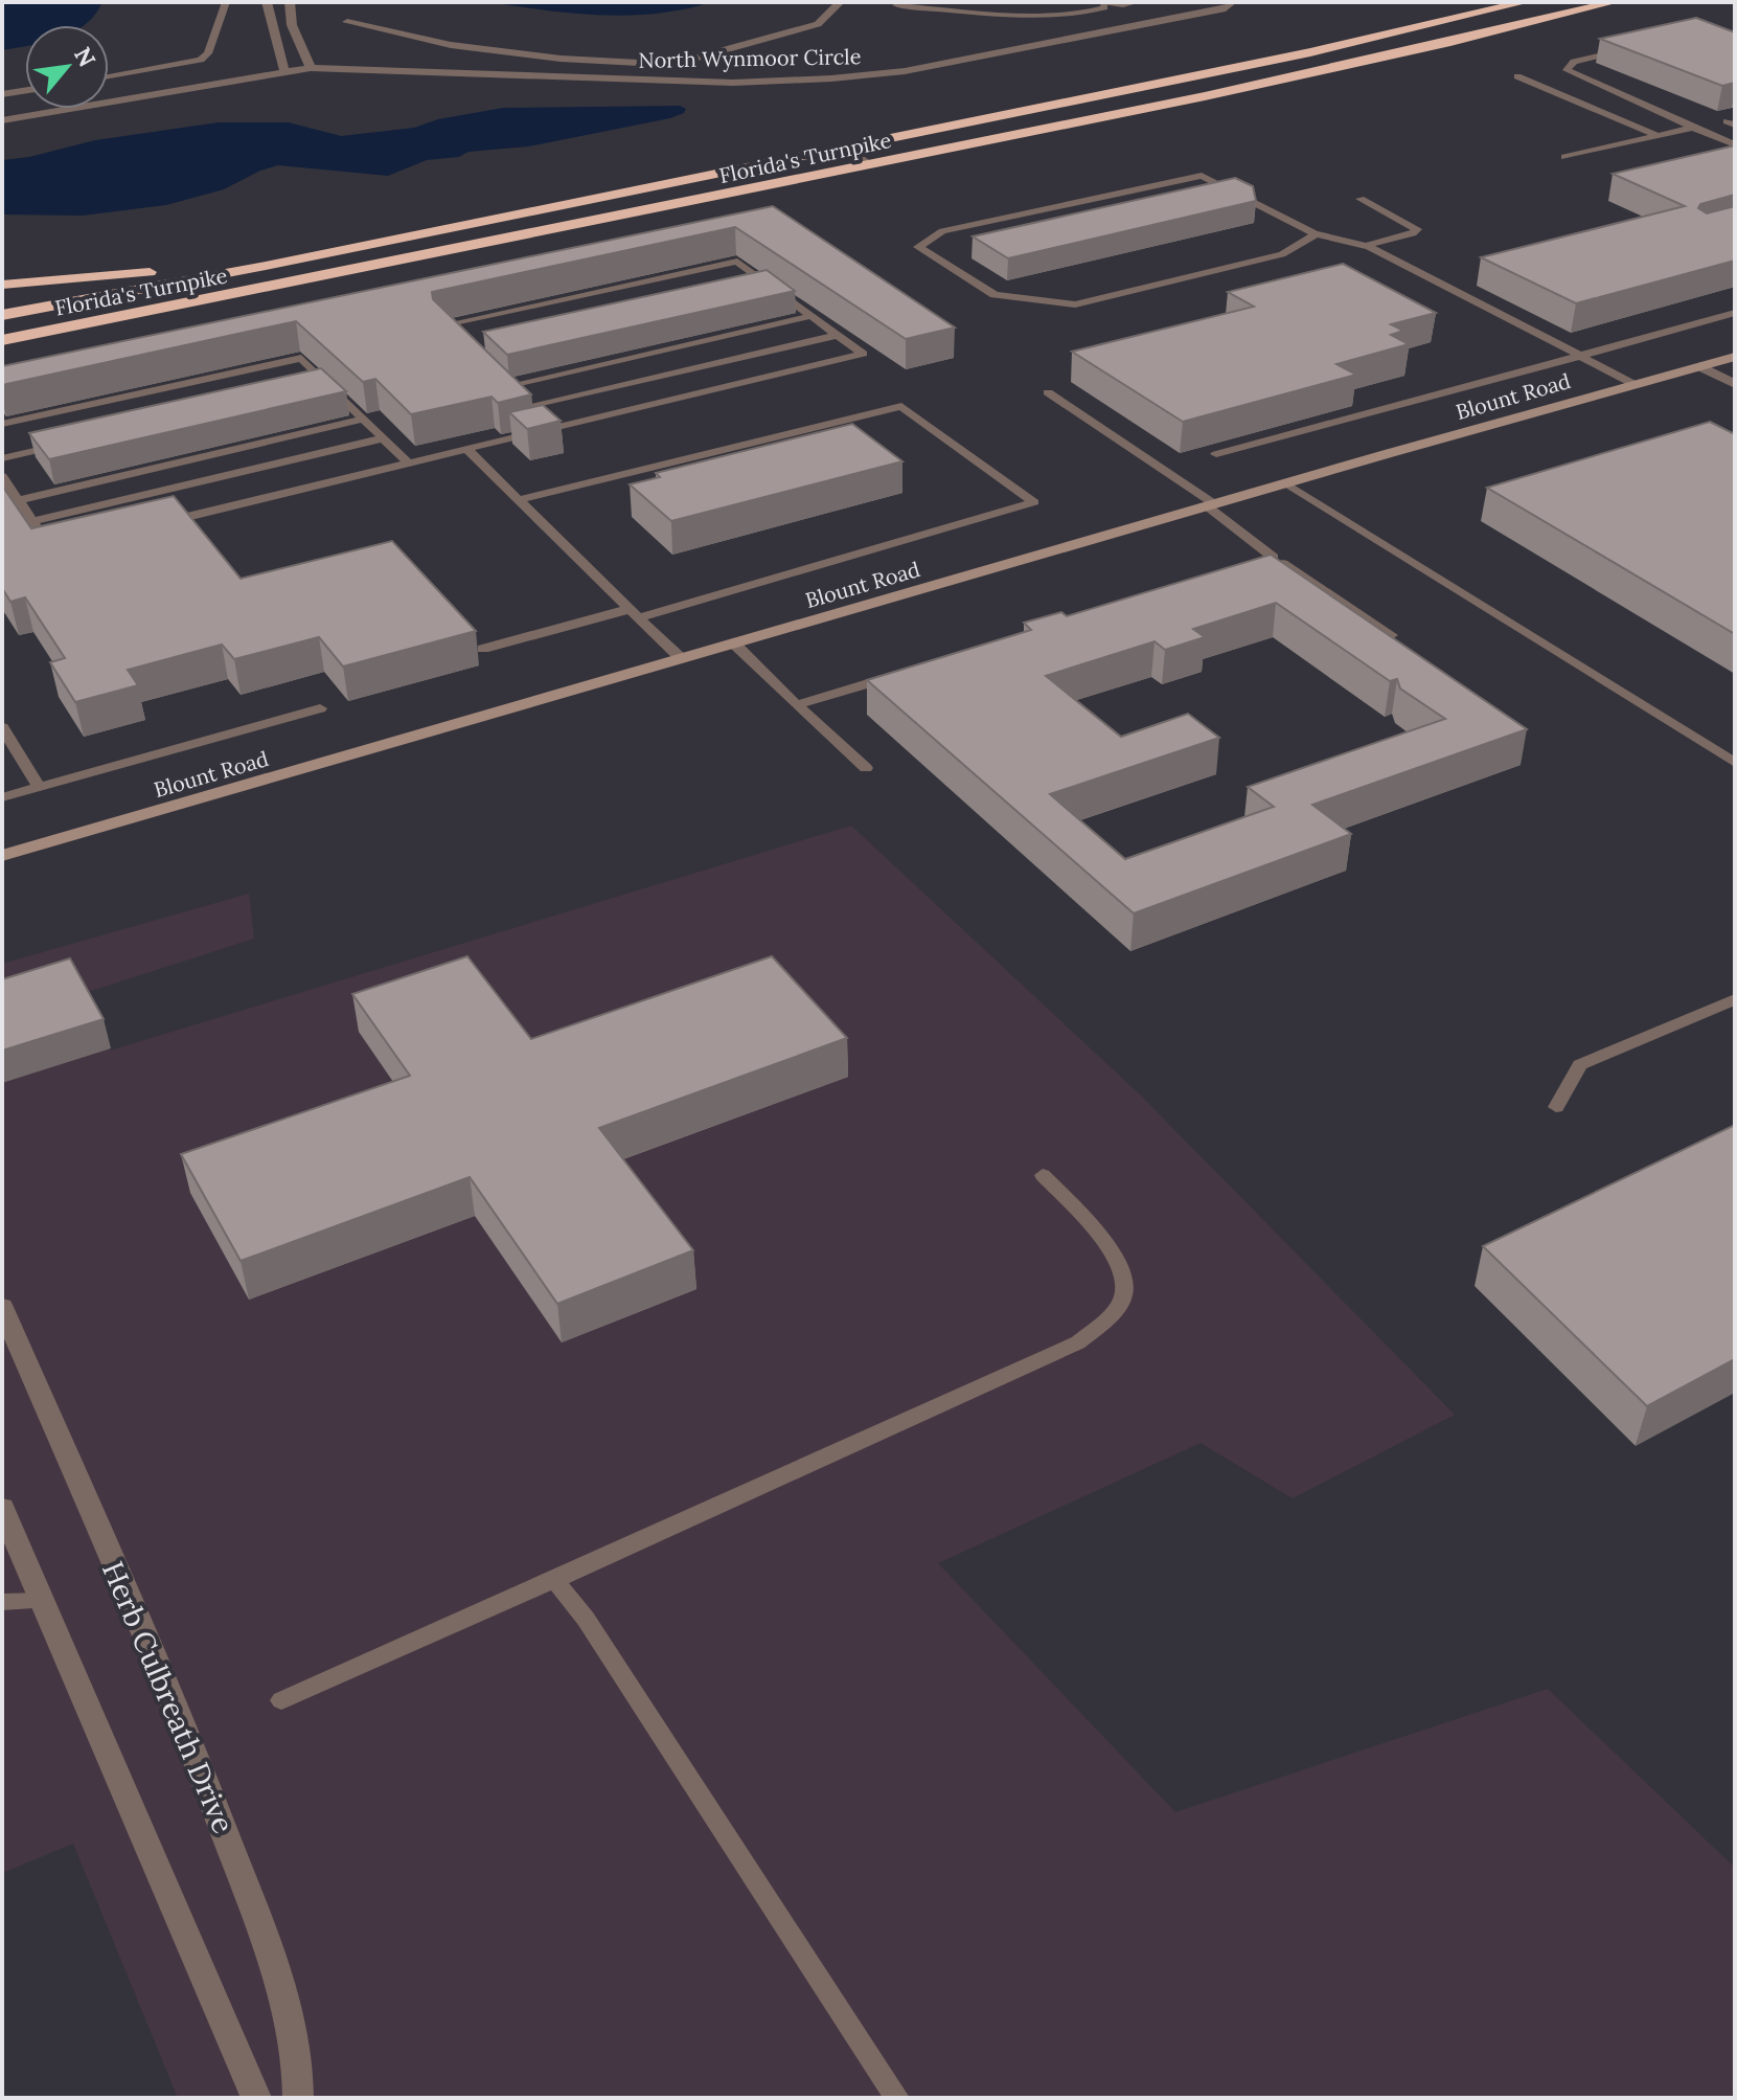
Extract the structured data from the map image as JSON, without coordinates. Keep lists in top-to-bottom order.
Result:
{
  "streets": {
    "highway": ["Florida's Turnpike"],
    "street": ["North Wynmoor Circle", "Blount Road", "Herb Culbreath Drive"]
  },
  "north": "top right"
}
